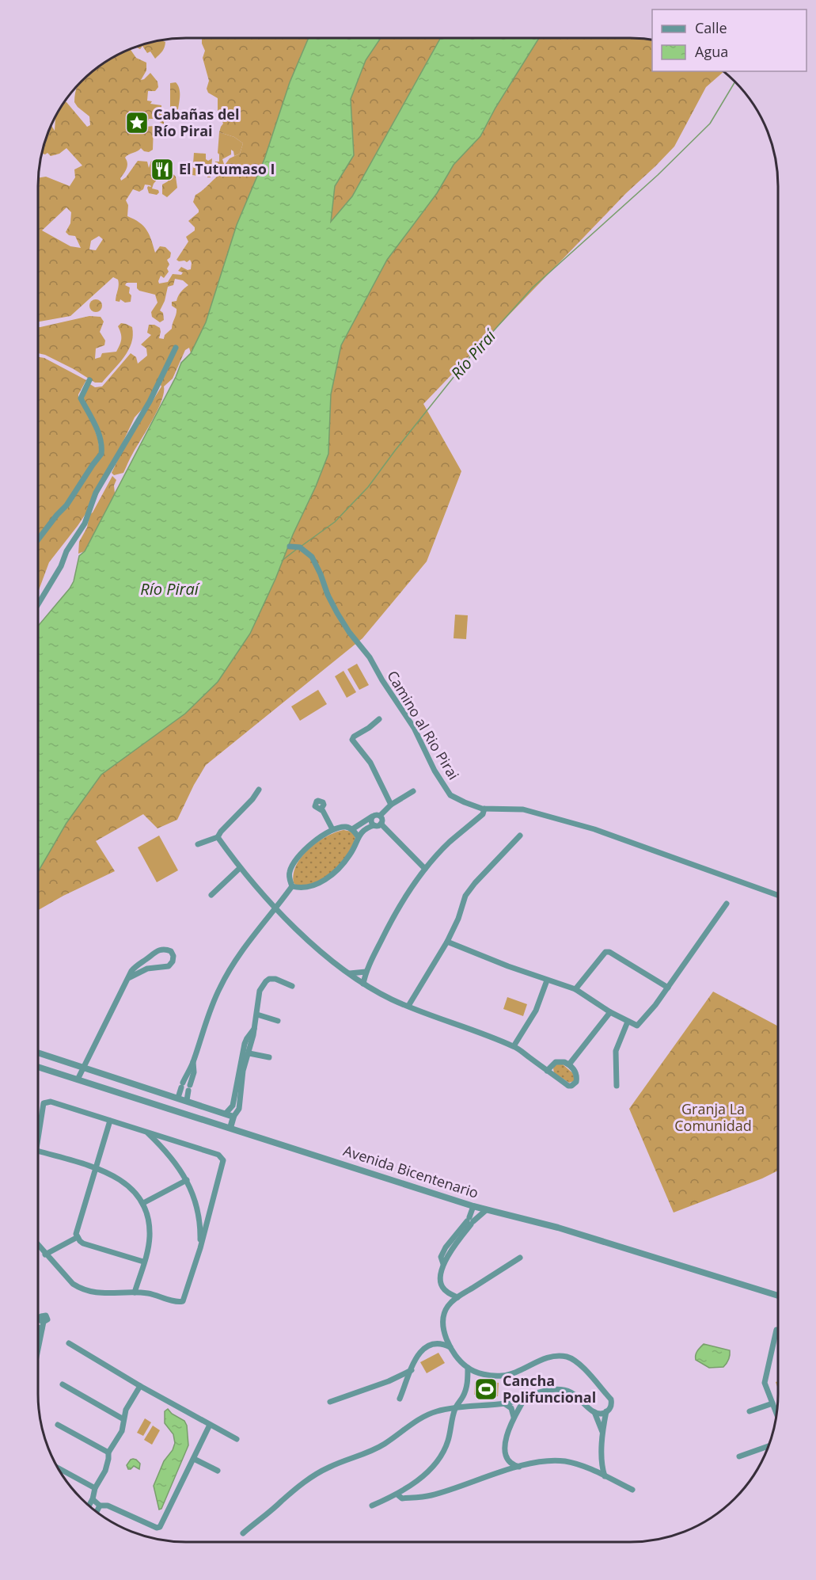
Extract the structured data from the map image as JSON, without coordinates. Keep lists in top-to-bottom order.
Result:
{
  "streets": {
    "street": ["Camino al Rio Pirai", "Avenida Bicentenario"]
  },
  "water": ["Río Piraí"],
  "parks": ["Granja La Comunidad"],
  "places": {
    "place": ["Cabañas del Río Pirai"],
    "restaurant": ["El Tutumaso I"],
    "sports": ["Cancha Polifuncional"]
  },
  "legend": ["Calle", "Agua"]
}
